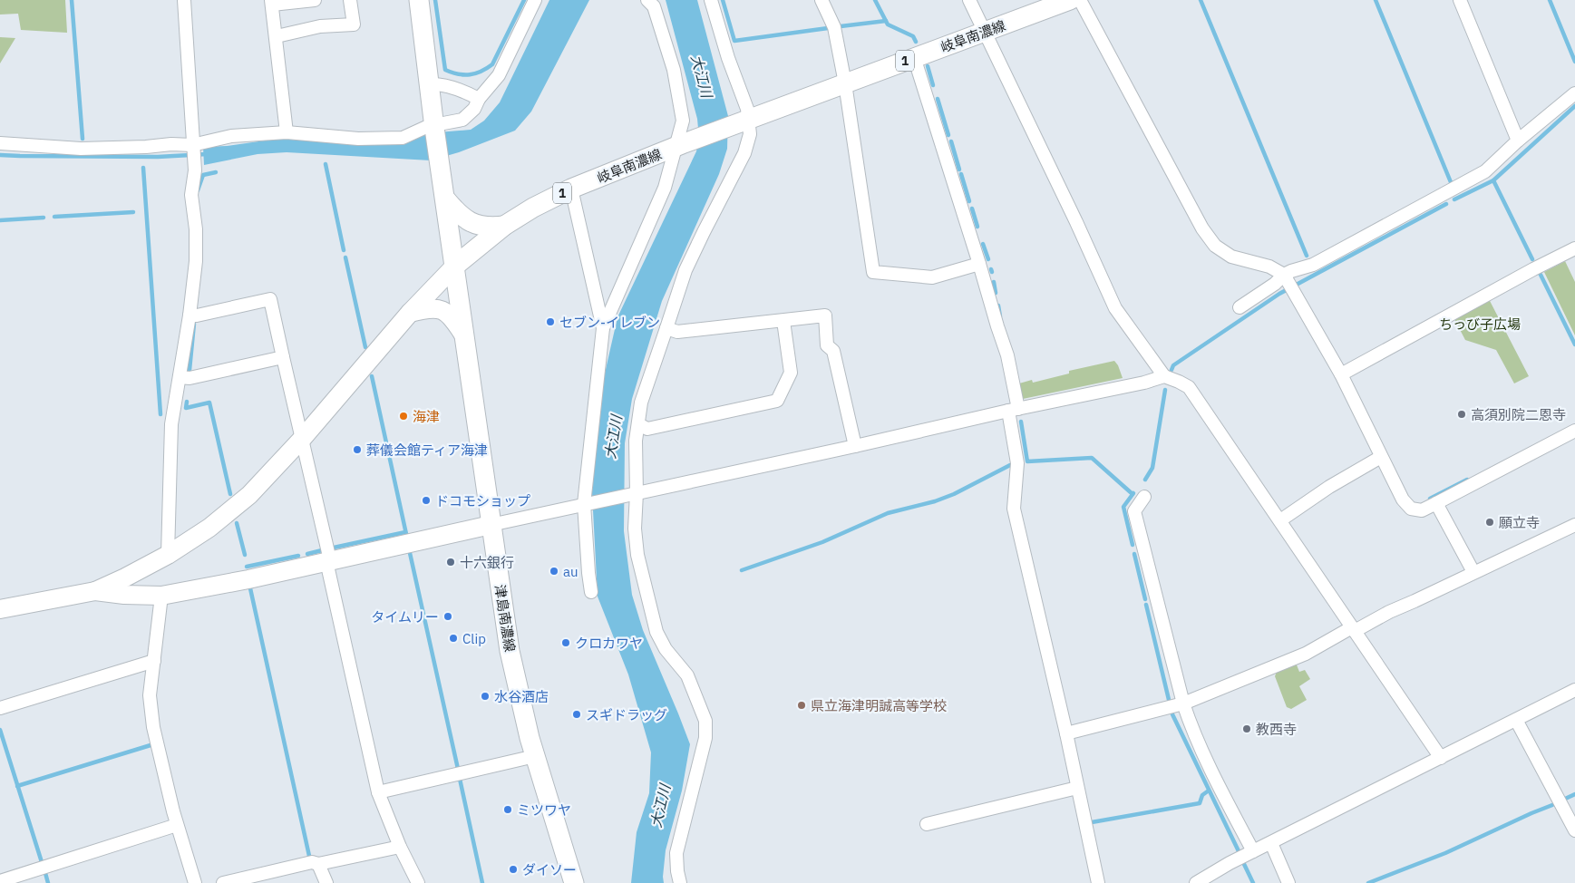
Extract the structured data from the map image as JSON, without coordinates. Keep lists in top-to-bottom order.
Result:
{
  "streets": {
    "main road": ["岐阜南濃線", "1", "津島南濃線"]
  },
  "crossings": [
    ["岐阜南濃線", "津島南濃線"]
  ],
  "water": ["大江川"],
  "parks": ["ちっび子広場"],
  "places": [
    "セブン-イレブン",
    "高須別院二恩寺",
    "海津",
    "葬儀会館ティア海津",
    "ドコモショップ",
    "願立寺",
    "十六銀行",
    "au",
    "タイムリー",
    "Clip",
    "クロカワヤ",
    "水谷酒店",
    "県立海津明誠高等学校",
    "スギドラッグ",
    "教西寺",
    "ミツワヤ",
    "ダイソー"
  ]
}
